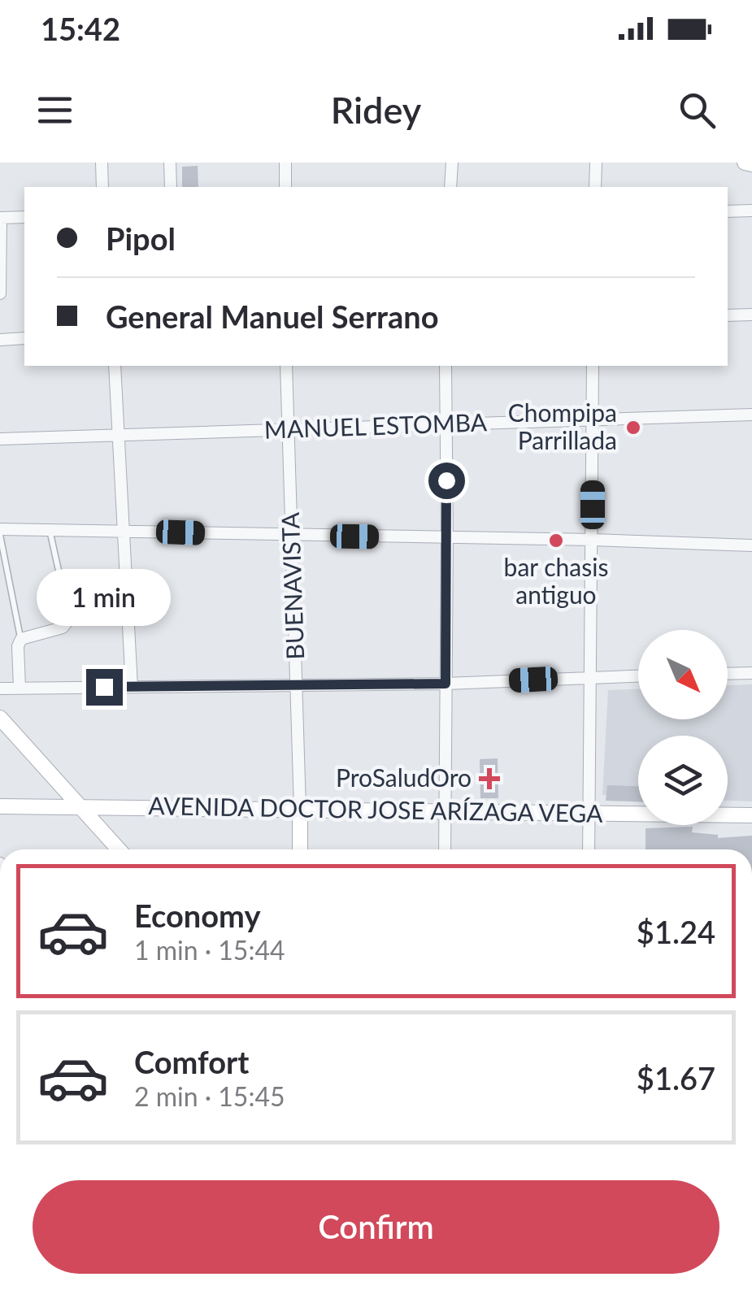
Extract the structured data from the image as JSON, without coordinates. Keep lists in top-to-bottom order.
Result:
{
  "streets": {
    "main road": ["BUENAVISTA", "AVENIDA DOCTOR JOSE ARÍZAGA VEGA"],
    "street": ["MANUEL ESTOMBA"]
  },
  "crossings": [
    ["MANUEL ESTOMBA", "BUENAVISTA"],
    ["BUENAVISTA", "AVENIDA DOCTOR JOSE ARÍZAGA VEGA"]
  ],
  "places": {
    "other": ["Chompipa Parrillada", "bar chasis antiguo"],
    "health": ["ProSaludOro"]
  },
  "north": "bottom right",
  "page": {
    "status": "15:42",
    "header": "Ridey",
    "banner": ["Pipol", "General Manuel Serrano"],
    "bubble": "1 min",
    "list": [
      {
        "name": "Economy",
        "note": "1 min · 15:44",
        "value": "$1.24"
      },
      {
        "name": "Comfort",
        "note": "2 min · 15:45",
        "value": "$1.67"
      }
    ],
    "buttons": "Confirm"
  }
}
